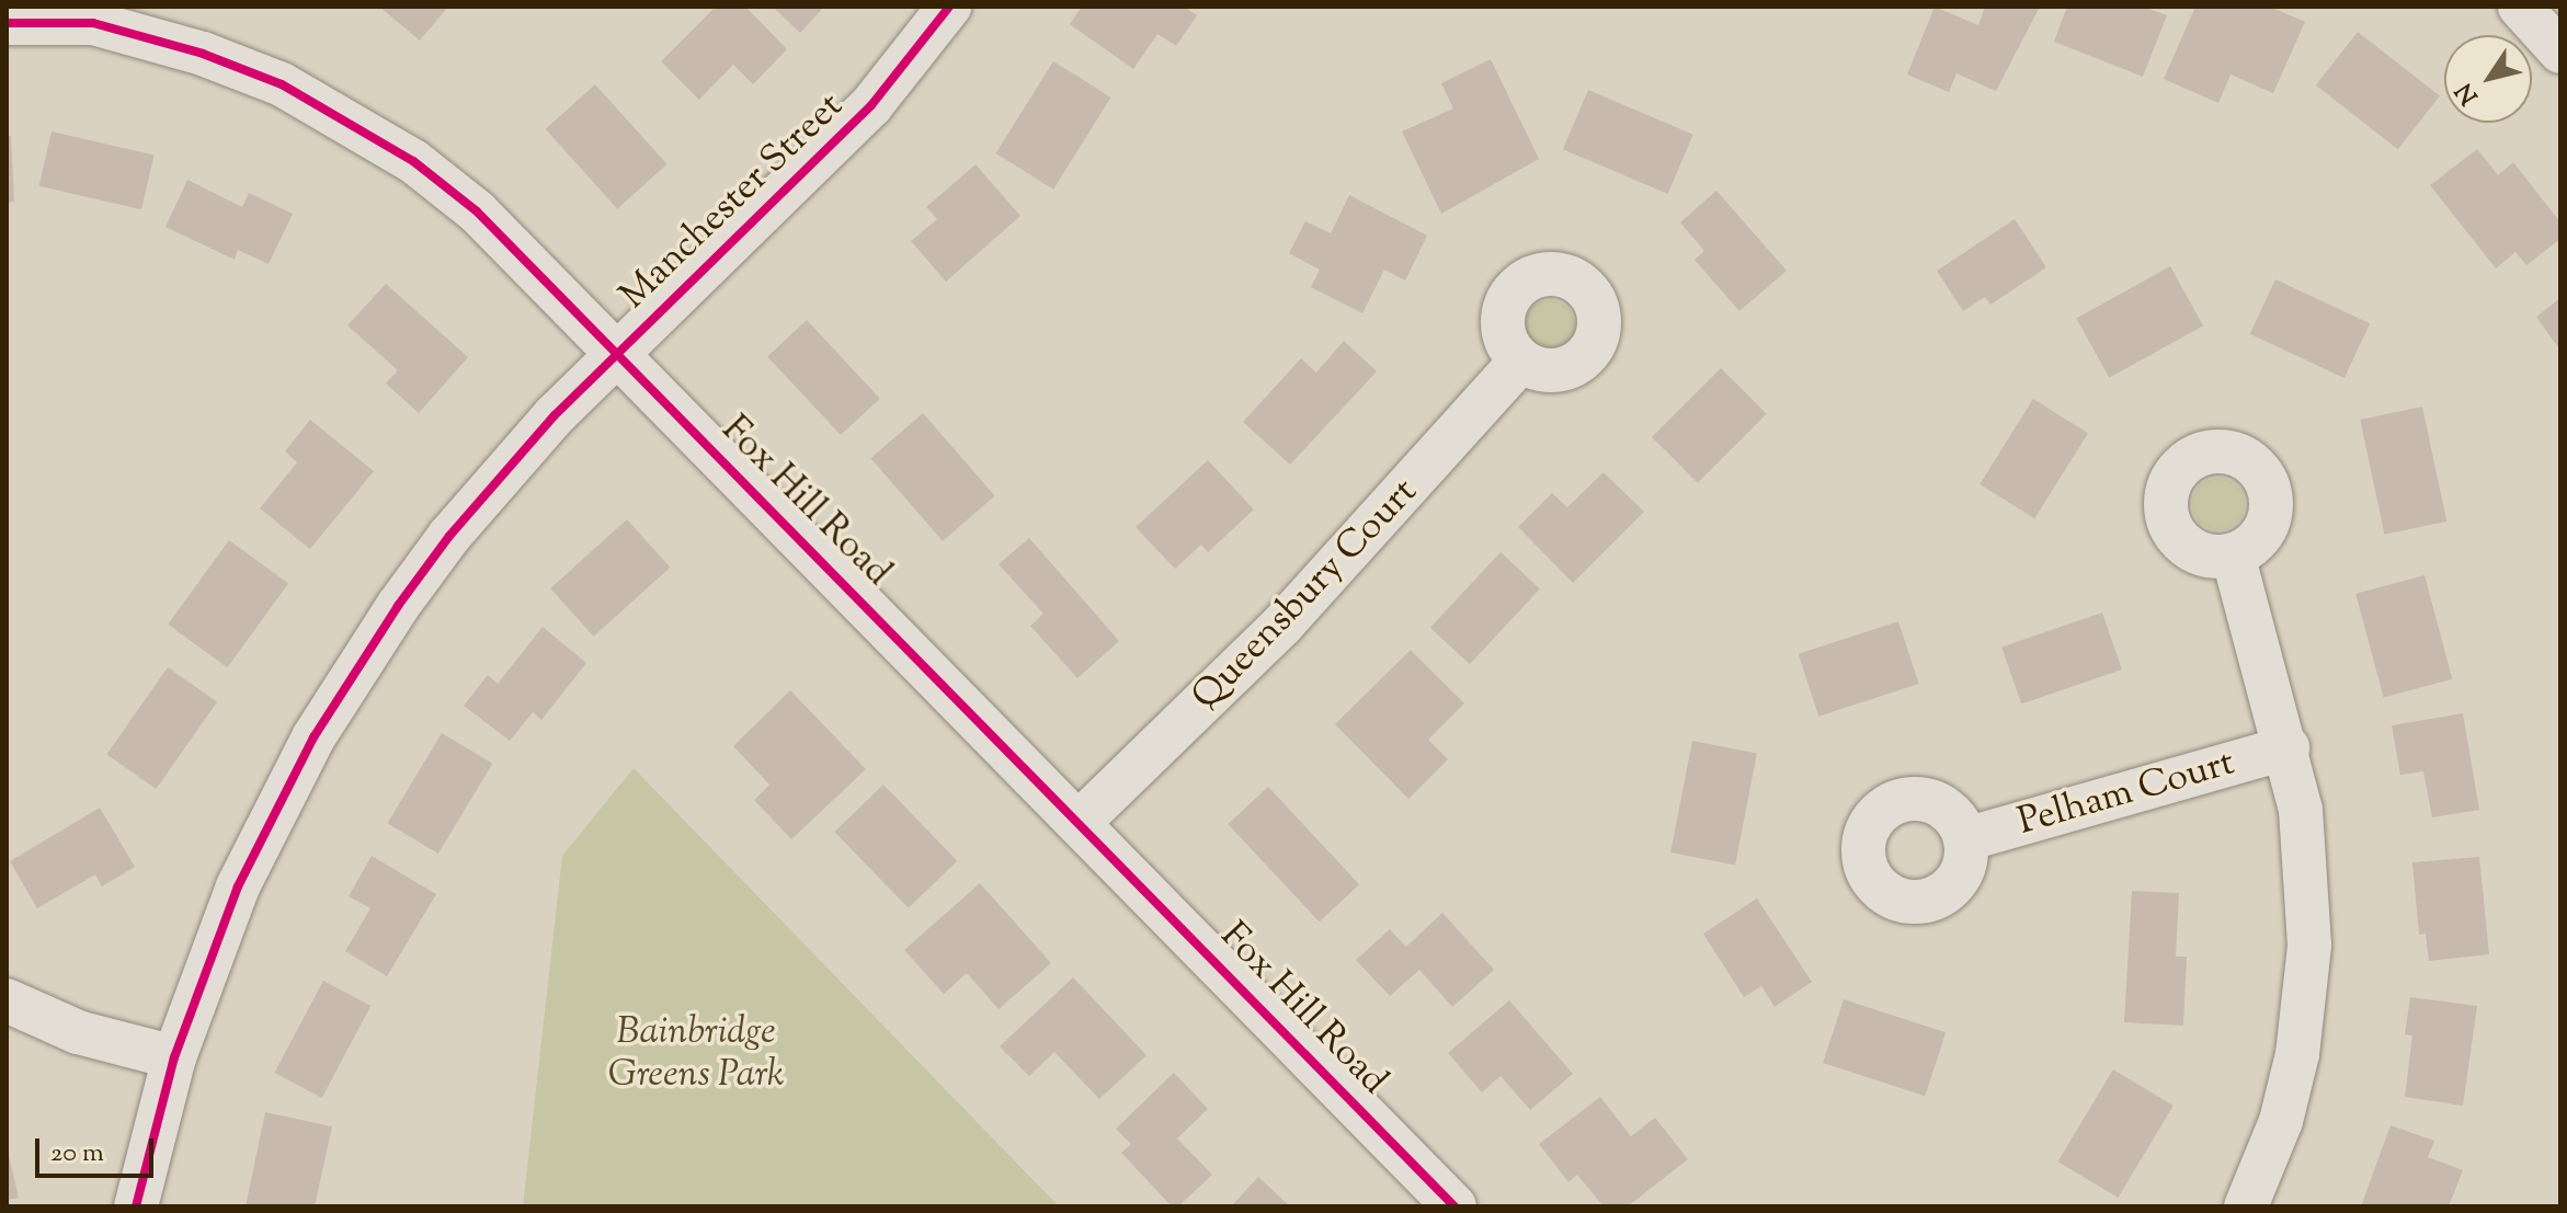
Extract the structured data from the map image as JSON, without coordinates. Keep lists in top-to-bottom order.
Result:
{
  "streets": {
    "street": [
      "Manchester Street",
      "Fox Hill Road",
      "Queensbury Court",
      "Pelham Court"
    ]
  },
  "crossings": [
    ["Manchester Street", "Fox Hill Road"],
    ["Fox Hill Road", "Queensbury Court"]
  ],
  "parks": ["Bainbridge Greens Park"],
  "scale_bar": "20 m",
  "north": "bottom left"
}
